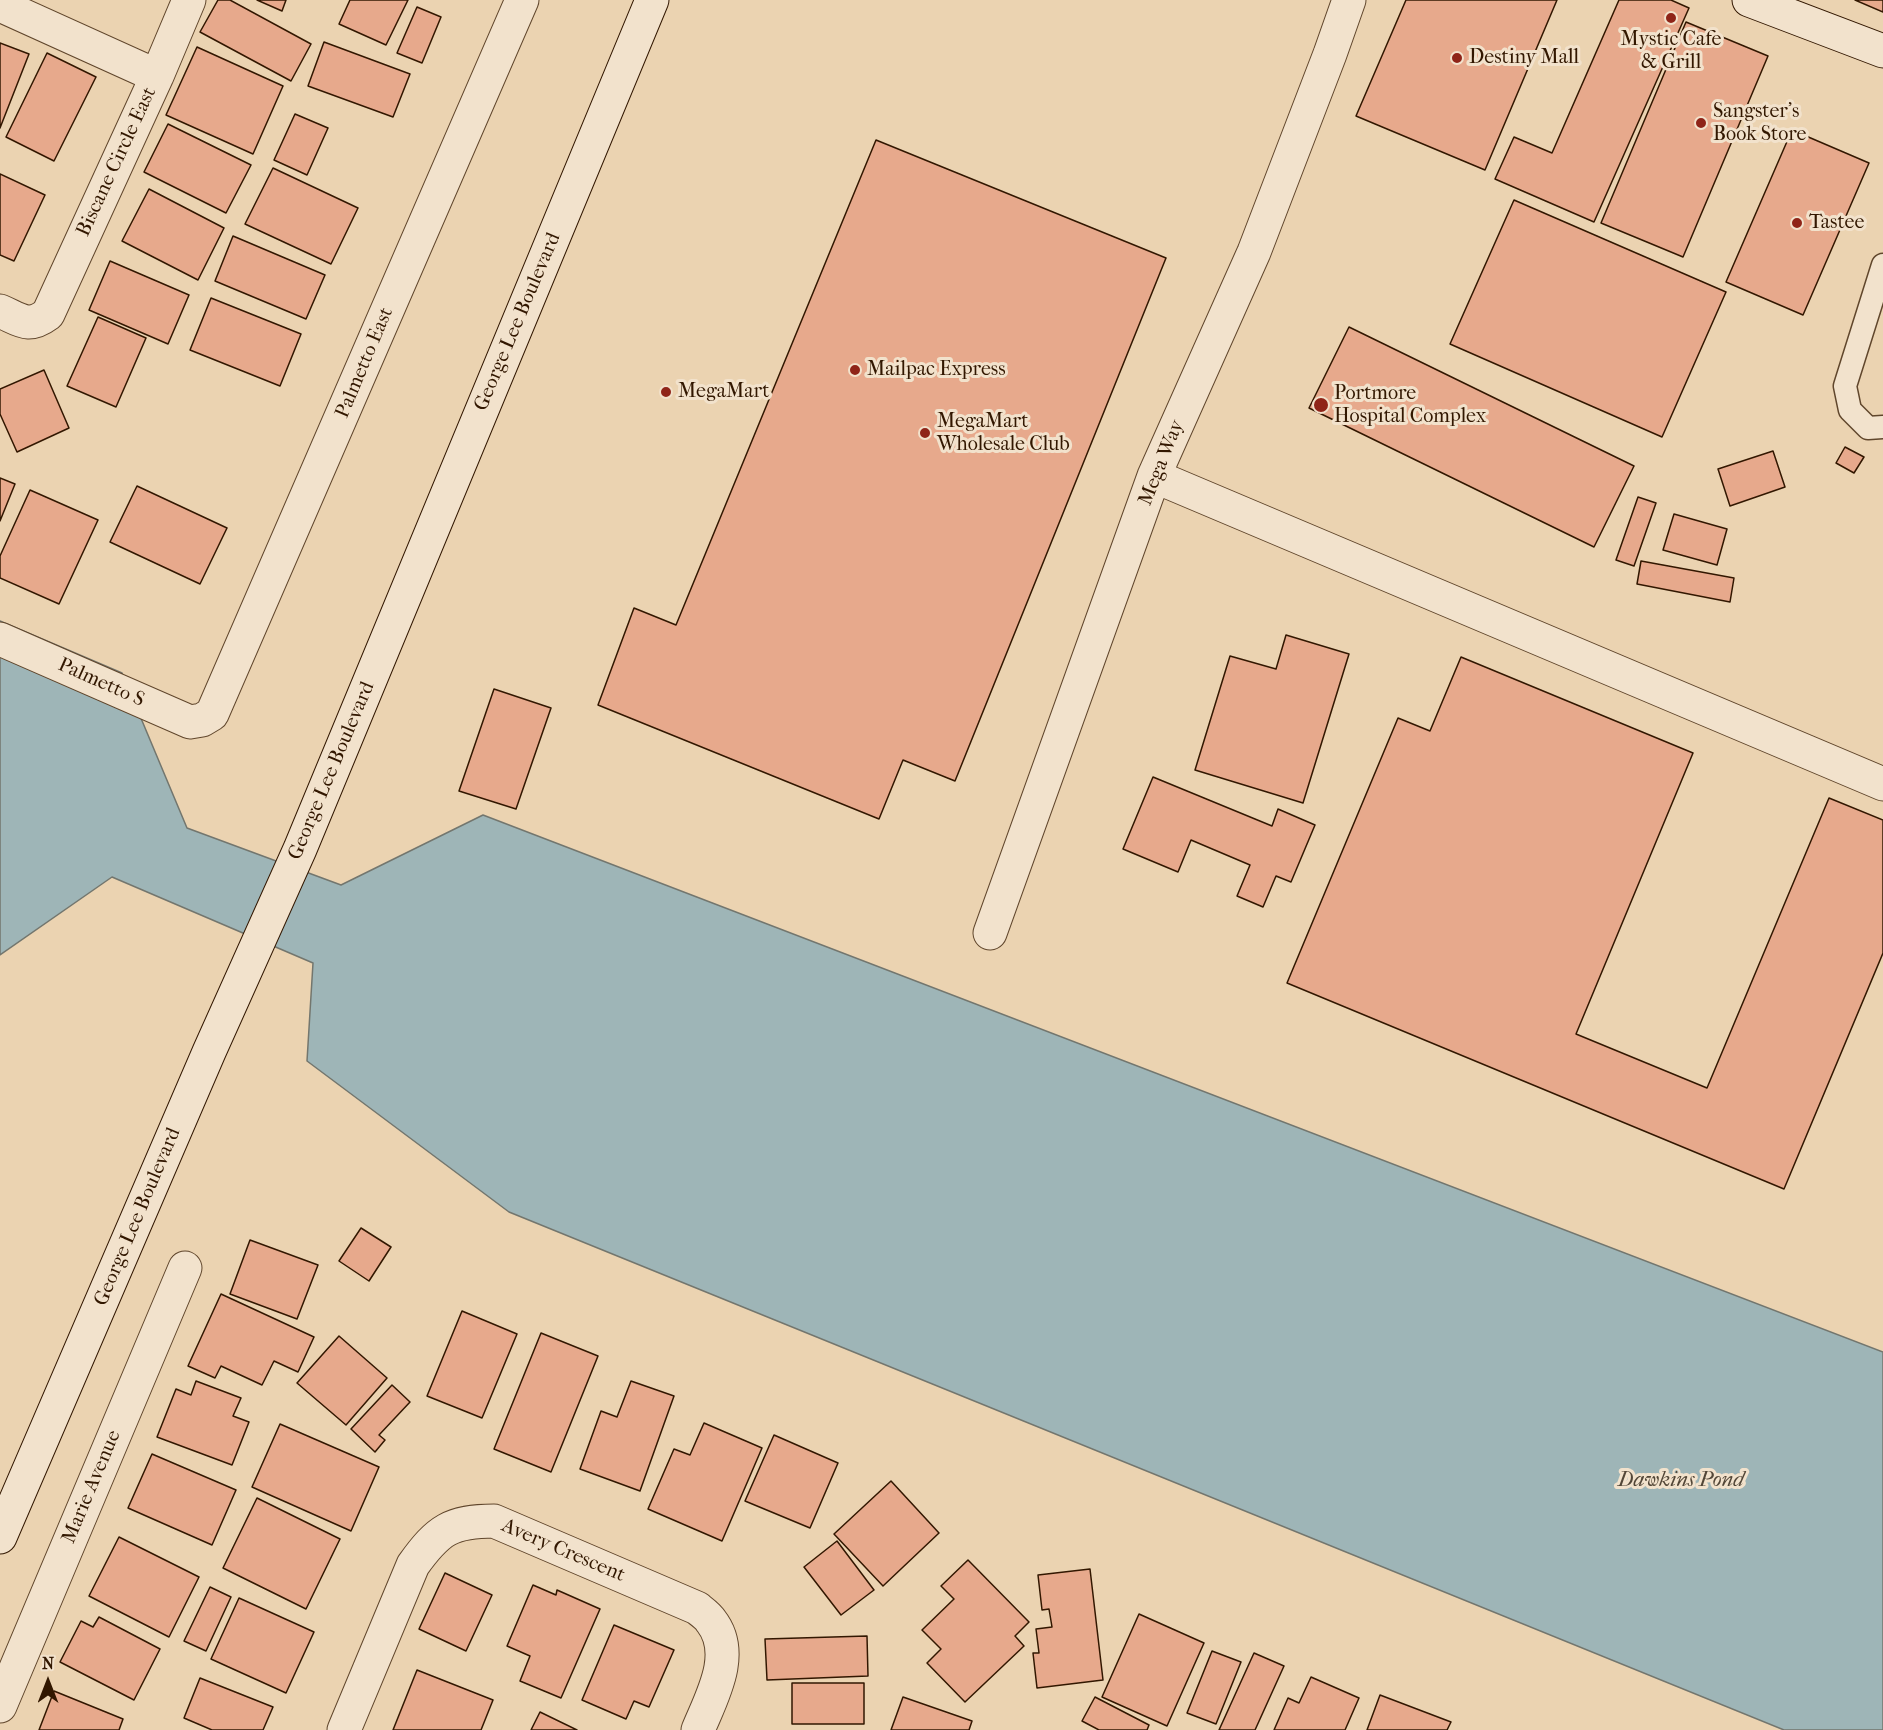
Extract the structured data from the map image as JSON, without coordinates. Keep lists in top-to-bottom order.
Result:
{
  "streets": {
    "street": [
      "Biscane Circle East",
      "George Lee Boulevard",
      "Palmetto East",
      "Mega Way",
      "Palmetto S",
      "Marie Avenue",
      "Avery Crescent"
    ]
  },
  "crossings": [
    ["Palmetto East", "Palmetto S"]
  ],
  "water": ["Dawkins Pond"],
  "places": [
    "Mystic Cafe & Grill",
    "Destiny Mall",
    "Sangster's Book Store",
    "Tastee",
    "Mailpac Express",
    "MegaMart",
    "Portmore Hospital Complex",
    "MegaMart Wholesale Club"
  ],
  "north": "top"
}
